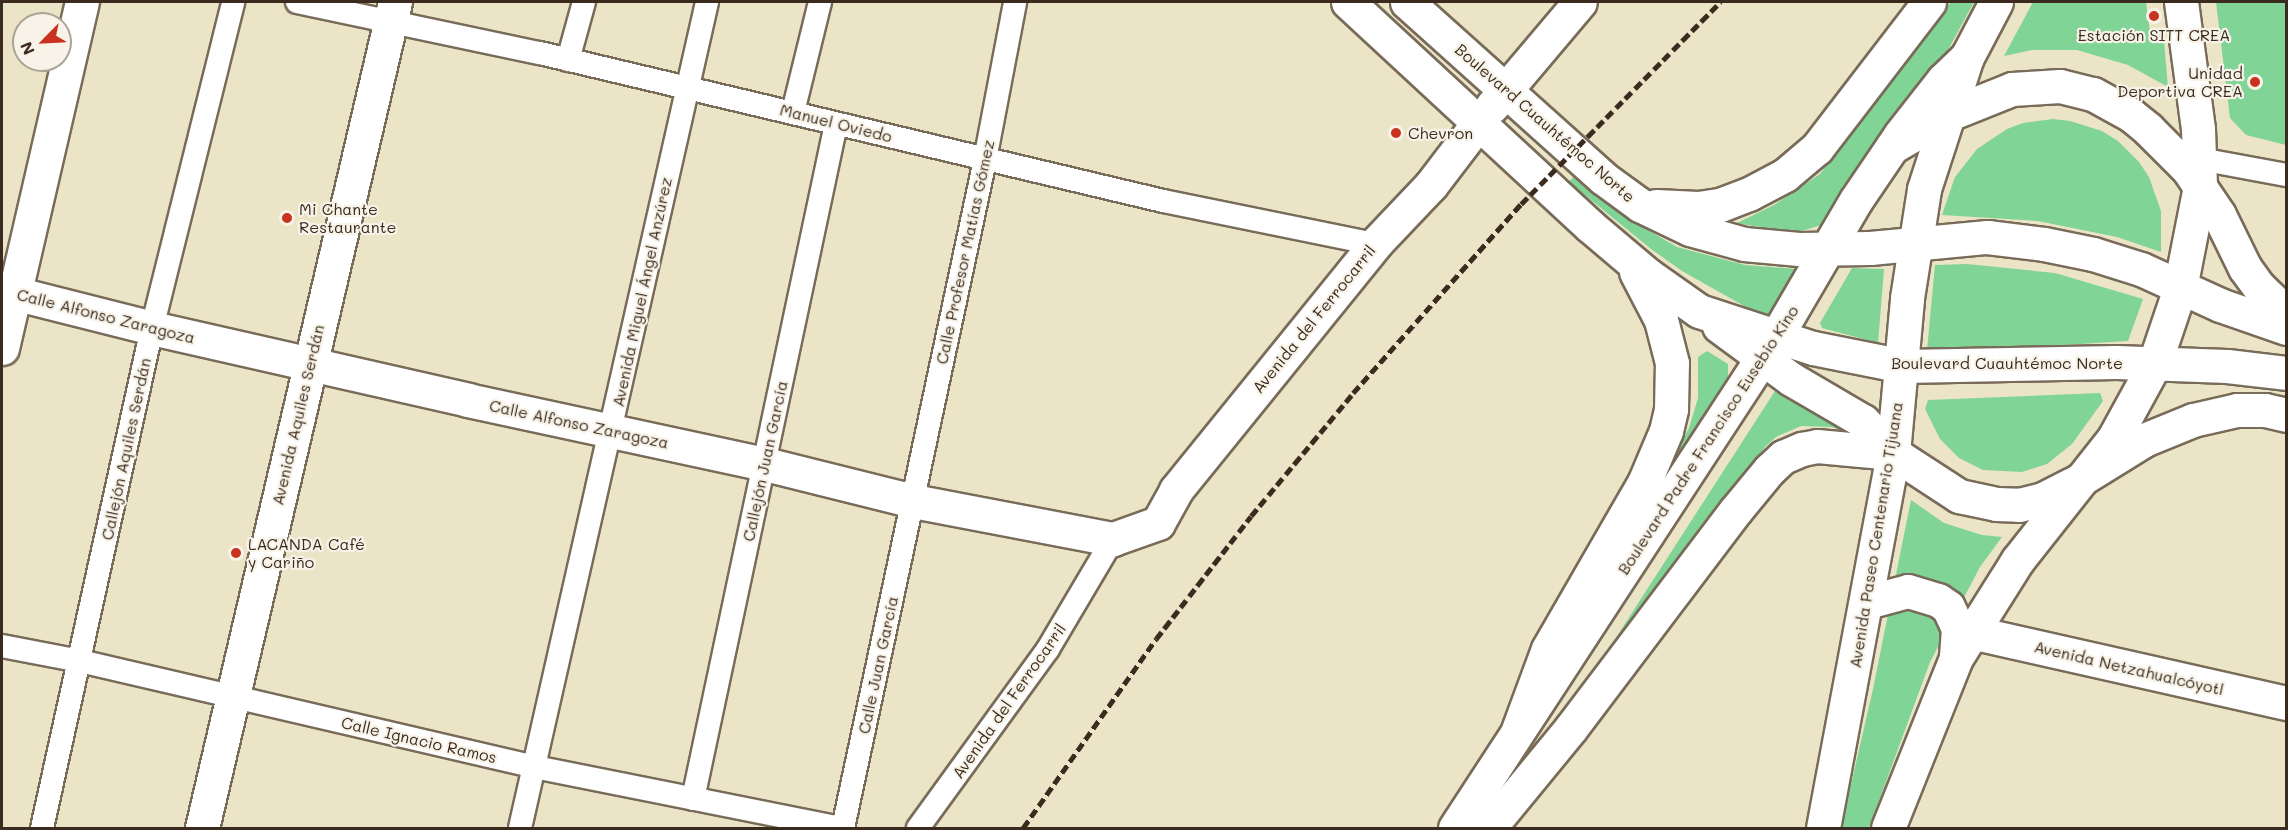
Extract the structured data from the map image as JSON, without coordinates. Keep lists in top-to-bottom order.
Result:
{
  "streets": {
    "main road": [
      "Boulevard Cuauhtémoc Norte",
      "Calle Alfonso Zaragoza",
      "Avenida del Ferrocarril",
      "Avenida Aquiles Serdán",
      "Boulevard Padre Francisco Eusebio Kino",
      "Avenida Paseo Centenario Tijuana",
      "Avenida Netzahualcóyotl"
    ],
    "street": [
      "Manuel Oviedo",
      "Calle Profesor Matías Gómez",
      "Avenida Miguel Ángel Anzúrez",
      "Callejón Aquiles Serdán",
      "Callejón Juan García",
      "Calle Juan García",
      "Calle Ignacio Ramos"
    ]
  },
  "crossings": [
    ["Manuel Oviedo", "Calle Profesor Matías Gómez"],
    ["Manuel Oviedo", "Avenida Miguel Ángel Anzúrez"],
    ["Manuel Oviedo", "Avenida del Ferrocarril"],
    ["Manuel Oviedo", "Avenida Aquiles Serdán"],
    ["Manuel Oviedo", "Callejón Juan García"],
    ["Boulevard Cuauhtémoc Norte", "Avenida del Ferrocarril"],
    ["Boulevard Cuauhtémoc Norte", "Boulevard Padre Francisco Eusebio Kino"],
    ["Boulevard Cuauhtémoc Norte", "Avenida Paseo Centenario Tijuana"],
    ["Calle Profesor Matías Gómez", "Calle Alfonso Zaragoza"],
    ["Calle Profesor Matías Gómez", "Calle Juan García"],
    ["Avenida Miguel Ángel Anzúrez", "Calle Alfonso Zaragoza"],
    ["Avenida Miguel Ángel Anzúrez", "Calle Ignacio Ramos"],
    ["Calle Alfonso Zaragoza", "Avenida del Ferrocarril"],
    ["Calle Alfonso Zaragoza", "Avenida Aquiles Serdán"],
    ["Calle Alfonso Zaragoza", "Callejón Aquiles Serdán"],
    ["Calle Alfonso Zaragoza", "Callejón Juan García"],
    ["Calle Alfonso Zaragoza", "Calle Juan García"],
    ["Avenida Aquiles Serdán", "Calle Ignacio Ramos"],
    ["Boulevard Padre Francisco Eusebio Kino", "Avenida Paseo Centenario Tijuana"],
    ["Callejón Aquiles Serdán", "Calle Ignacio Ramos"],
    ["Callejón Juan García", "Calle Ignacio Ramos"],
    ["Calle Juan García", "Calle Ignacio Ramos"]
  ],
  "places": [
    "Estación SITT CREA",
    "Unidad Deportiva CREA",
    "Chevron",
    "Mi Chante Restaurante",
    "LACANDA Café y Cariño"
  ],
  "north": "bottom left"
}
